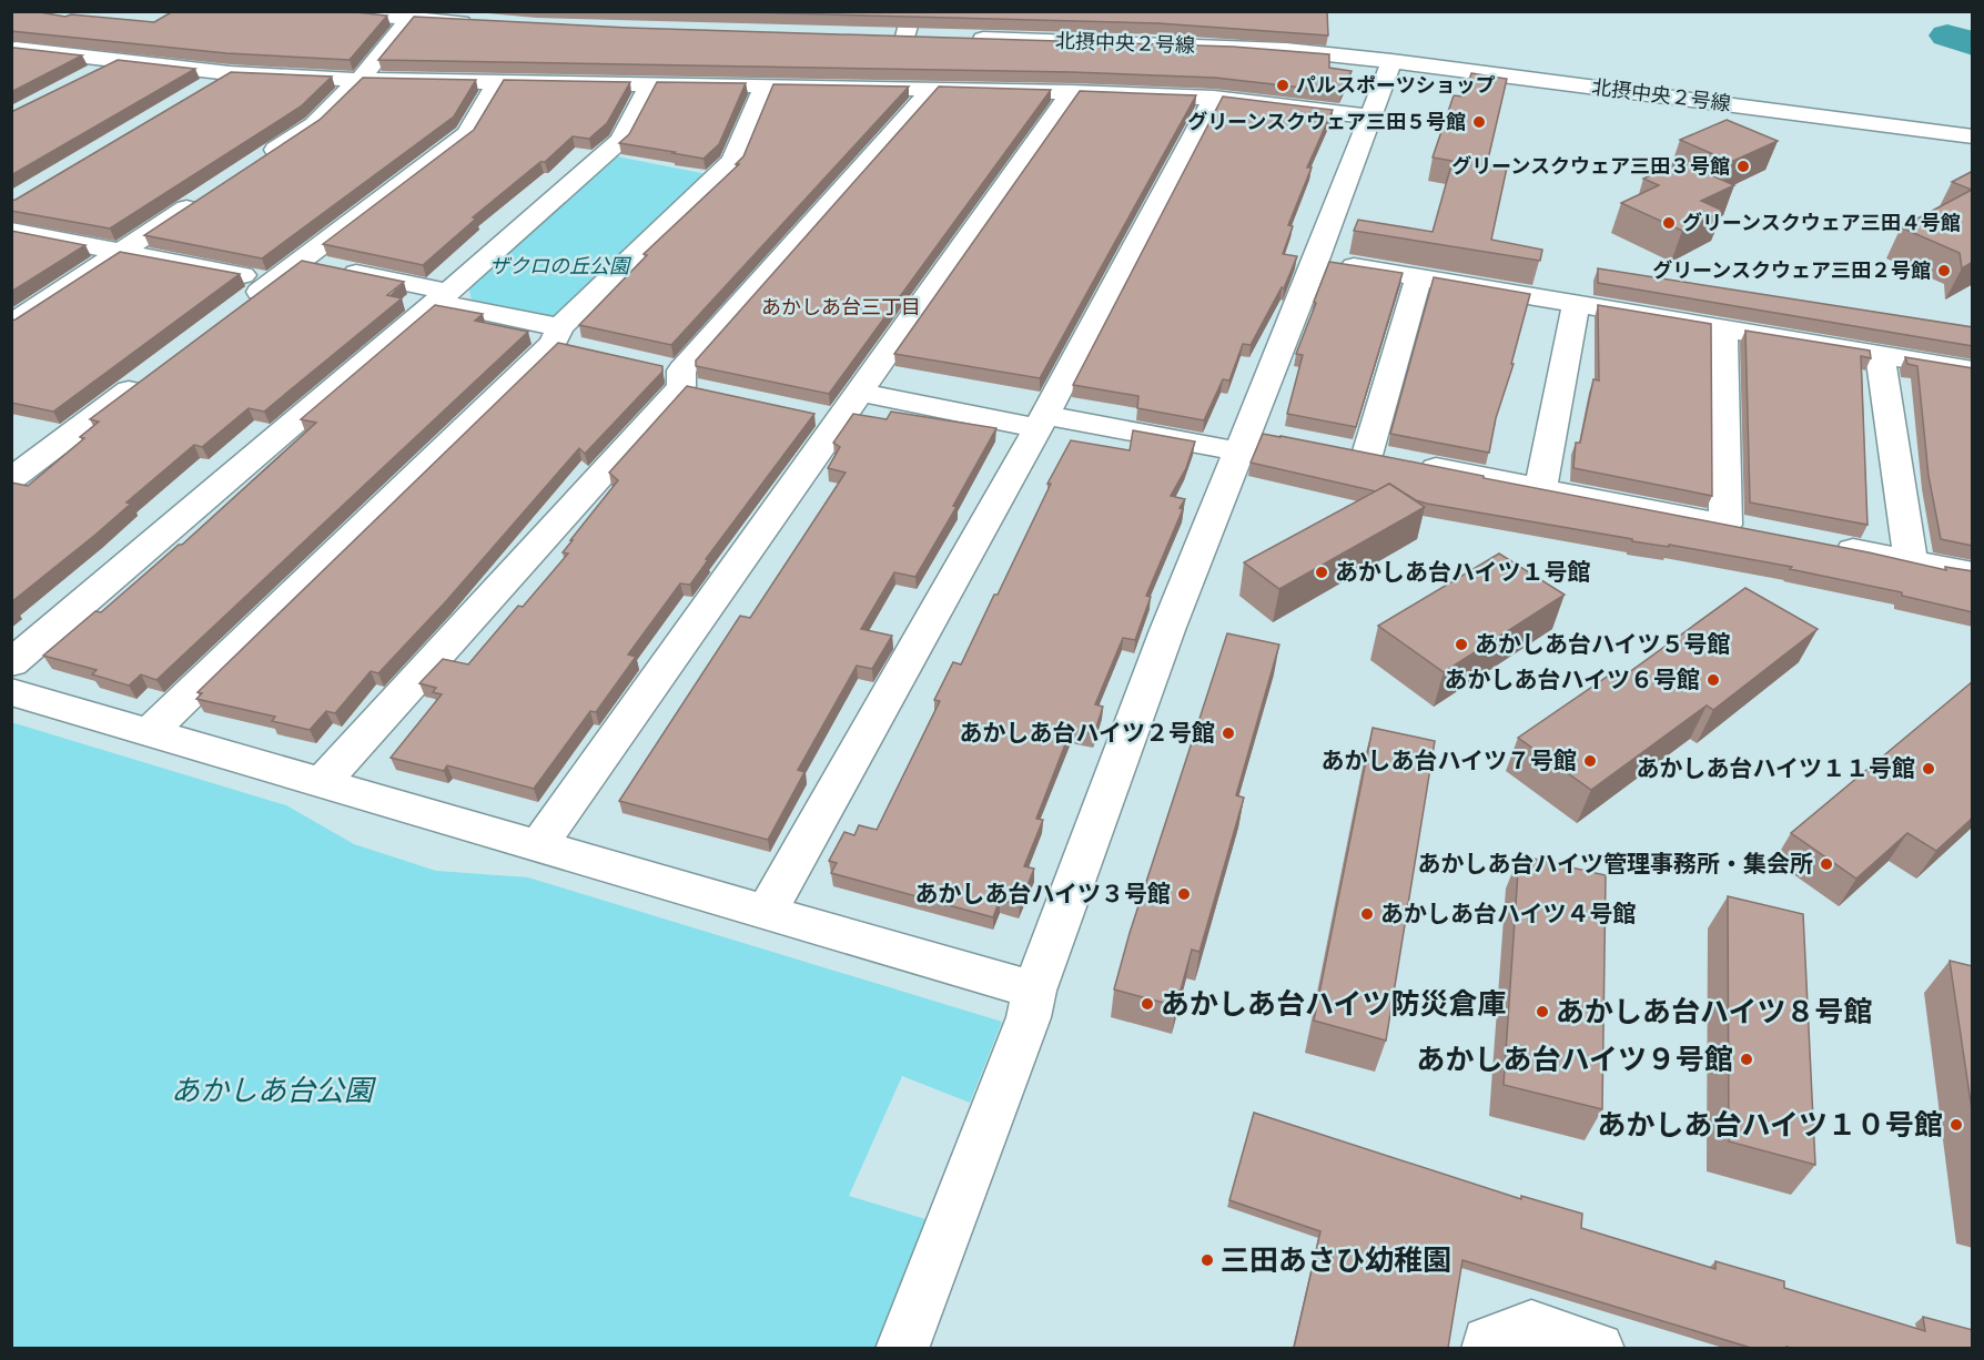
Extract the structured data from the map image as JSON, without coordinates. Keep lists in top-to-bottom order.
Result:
{
  "streets": {
    "street": ["北摂中央２号線"]
  },
  "districts": ["あかしあ台三丁目"],
  "parks": ["ザクロの丘公園", "あかしあ台公園"],
  "places": [
    "パルスポーツショップ",
    "グリーンスクウェア三田５号館",
    "グリーンスクウェア三田３号館",
    "グリーンスクウェア三田４号館",
    "グリーンスクウェア三田２号館",
    "あかしあ台ハイツ１号館",
    "あかしあ台ハイツ５号館",
    "あかしあ台ハイツ６号館",
    "あかしあ台ハイツ２号館",
    "あかしあ台ハイツ７号館",
    "あかしあ台ハイツ１１号館",
    "あかしあ台ハイツ管理事務所・集会所",
    "あかしあ台ハイツ３号館",
    "あかしあ台ハイツ４号館",
    "あかしあ台ハイツ防災倉庫",
    "あかしあ台ハイツ８号館",
    "あかしあ台ハイツ９号館",
    "あかしあ台ハイツ１０号館",
    "三田あさひ幼稚園"
  ]
}
